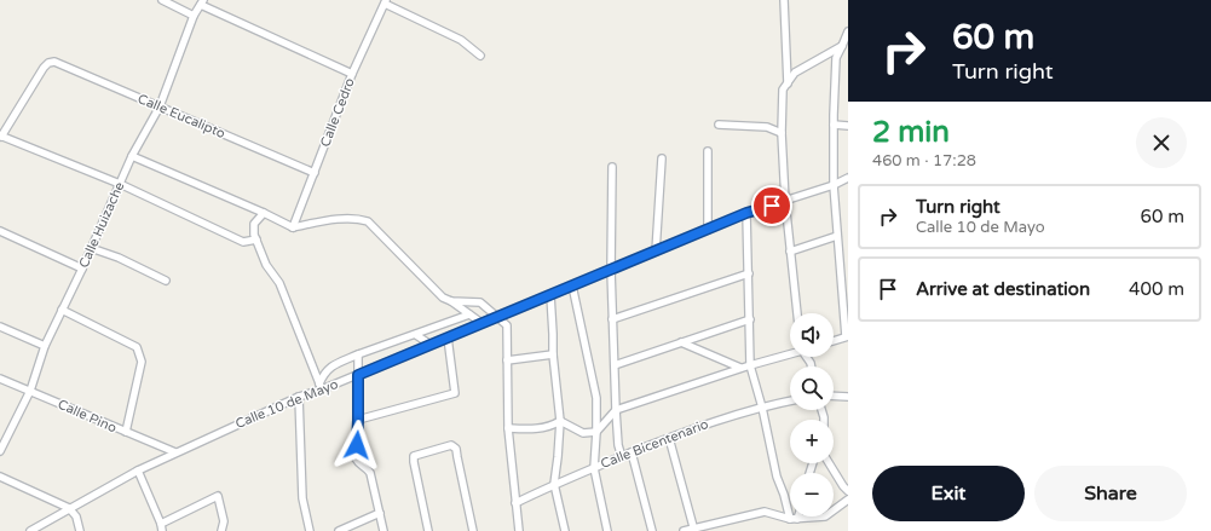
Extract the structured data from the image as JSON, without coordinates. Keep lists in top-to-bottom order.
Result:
{
  "streets": {
    "street": [
      "Calle Cedro",
      "Calle Eucalipto",
      "Calle Huizache",
      "Calle 10 de Mayo",
      "Calle Pino",
      "Calle Bicentenario"
    ]
  },
  "crossings": [
    ["Calle Cedro", "Calle Eucalipto"],
    ["Calle Eucalipto", "Calle Huizache"],
    ["Calle Huizache", "Calle Pino"],
    ["Calle 10 de Mayo", "Calle Pino"]
  ],
  "page": {
    "turn": ["60 m", "Turn right"],
    "heading": ["2 min", "460 m · 17:28"],
    "list": [
      {
        "name": "Turn right",
        "note": "Calle 10 de Mayo",
        "value": "60 m"
      },
      {
        "name": "Arrive at destination",
        "value": "400 m"
      }
    ],
    "map_buttons": ["+", "−"],
    "buttons": ["Exit", "Share"]
  }
}
